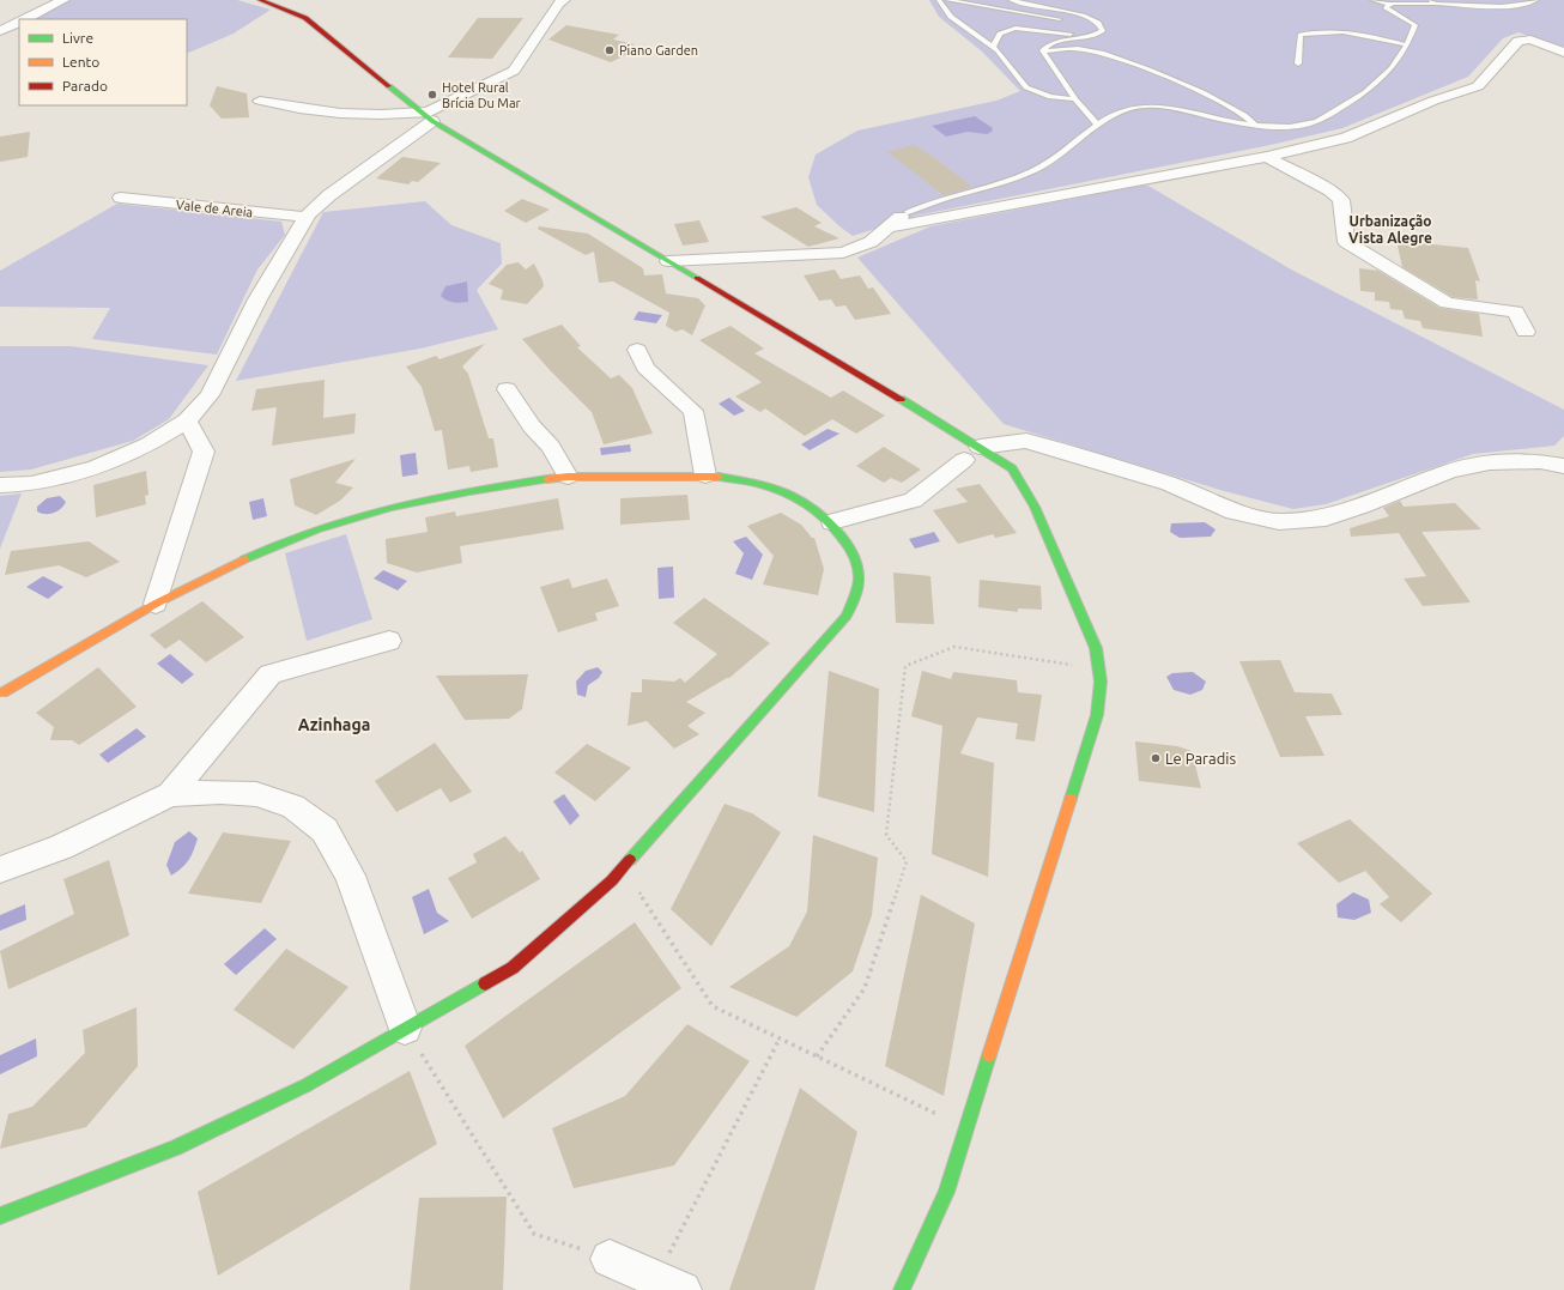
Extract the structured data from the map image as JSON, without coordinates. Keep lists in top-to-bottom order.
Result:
{
  "streets": {
    "street": ["Vale de Areia"]
  },
  "districts": ["Urbanização Vista Alegre", "Azinhaga"],
  "places": ["Piano Garden", "Hotel Rural Brícia Du Mar", "Le Paradis"],
  "legend": ["Livre", "Lento", "Parado"]
}
